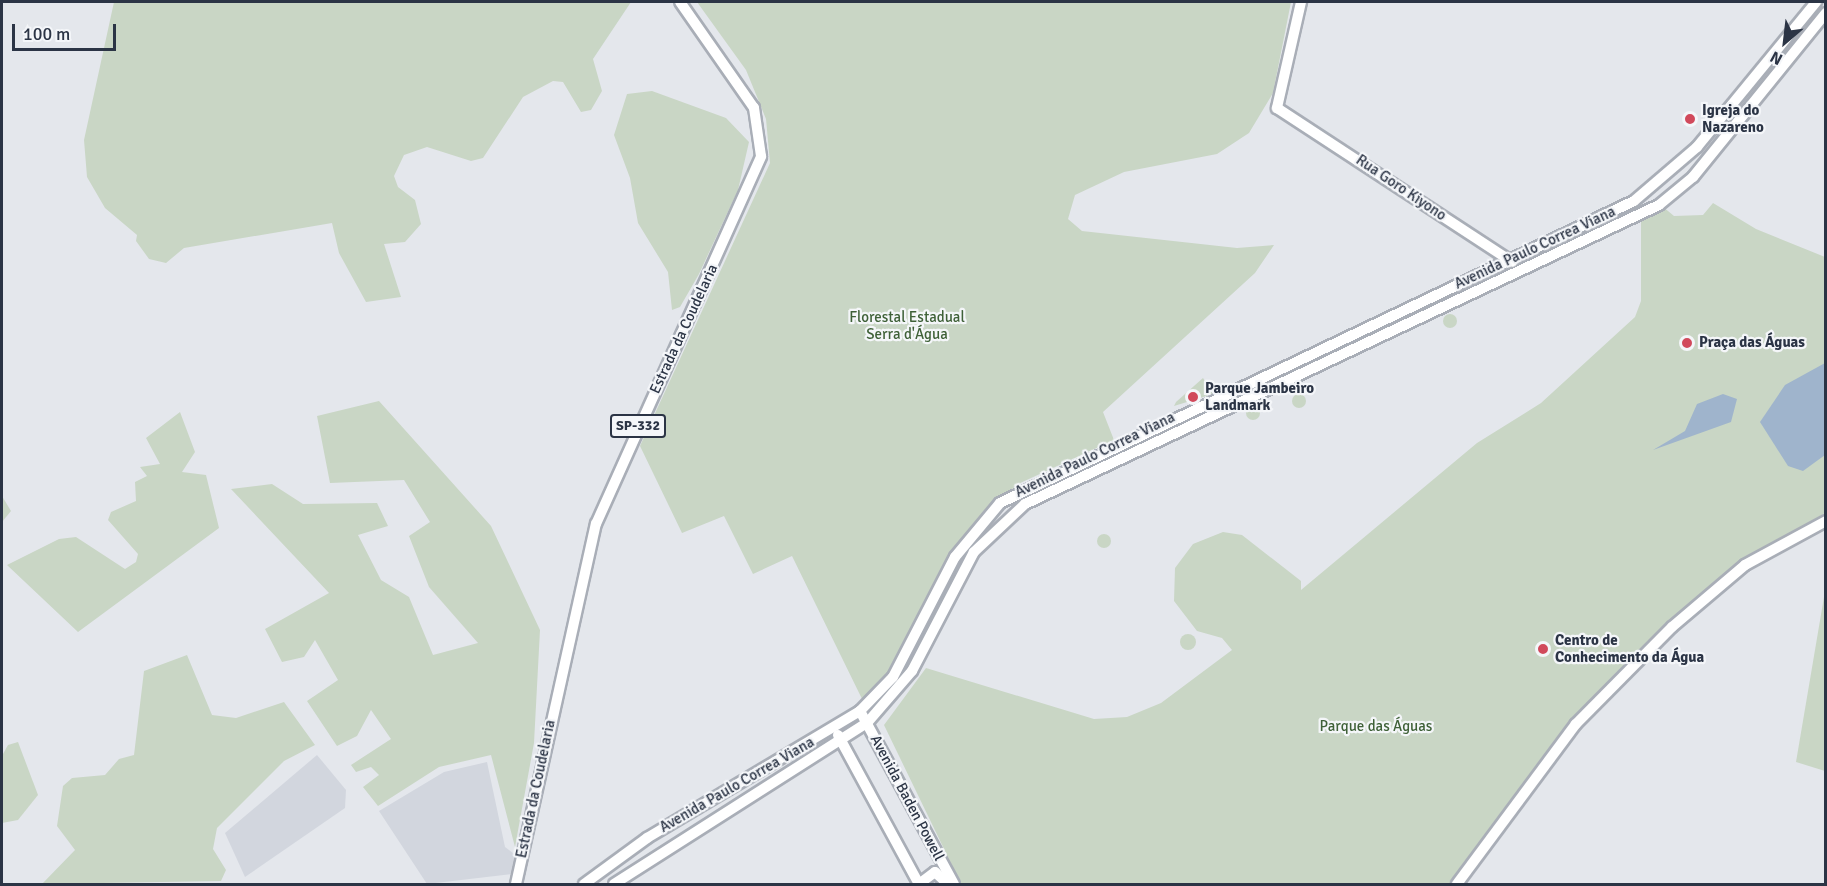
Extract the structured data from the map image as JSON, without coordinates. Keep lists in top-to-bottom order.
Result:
{
  "streets": {
    "street": [
      "Rua Goro Kiyono",
      "Avenida Paulo Correa Viana",
      "Estrada da Coudelaria",
      "SP-332",
      "Avenida Baden Powell"
    ]
  },
  "crossings": [
    ["Rua Goro Kiyono", "Avenida Paulo Correa Viana"],
    ["Avenida Paulo Correa Viana", "Avenida Baden Powell"]
  ],
  "parks": ["Florestal Estadual Serra d'Água", "Parque das Águas"],
  "places": [
    "Igreja do Nazareno",
    "Praça das Águas",
    "Parque Jambeiro Landmark",
    "Centro de Conhecimento da Água"
  ],
  "scale_bar": "100 m",
  "north": "bottom left"
}
